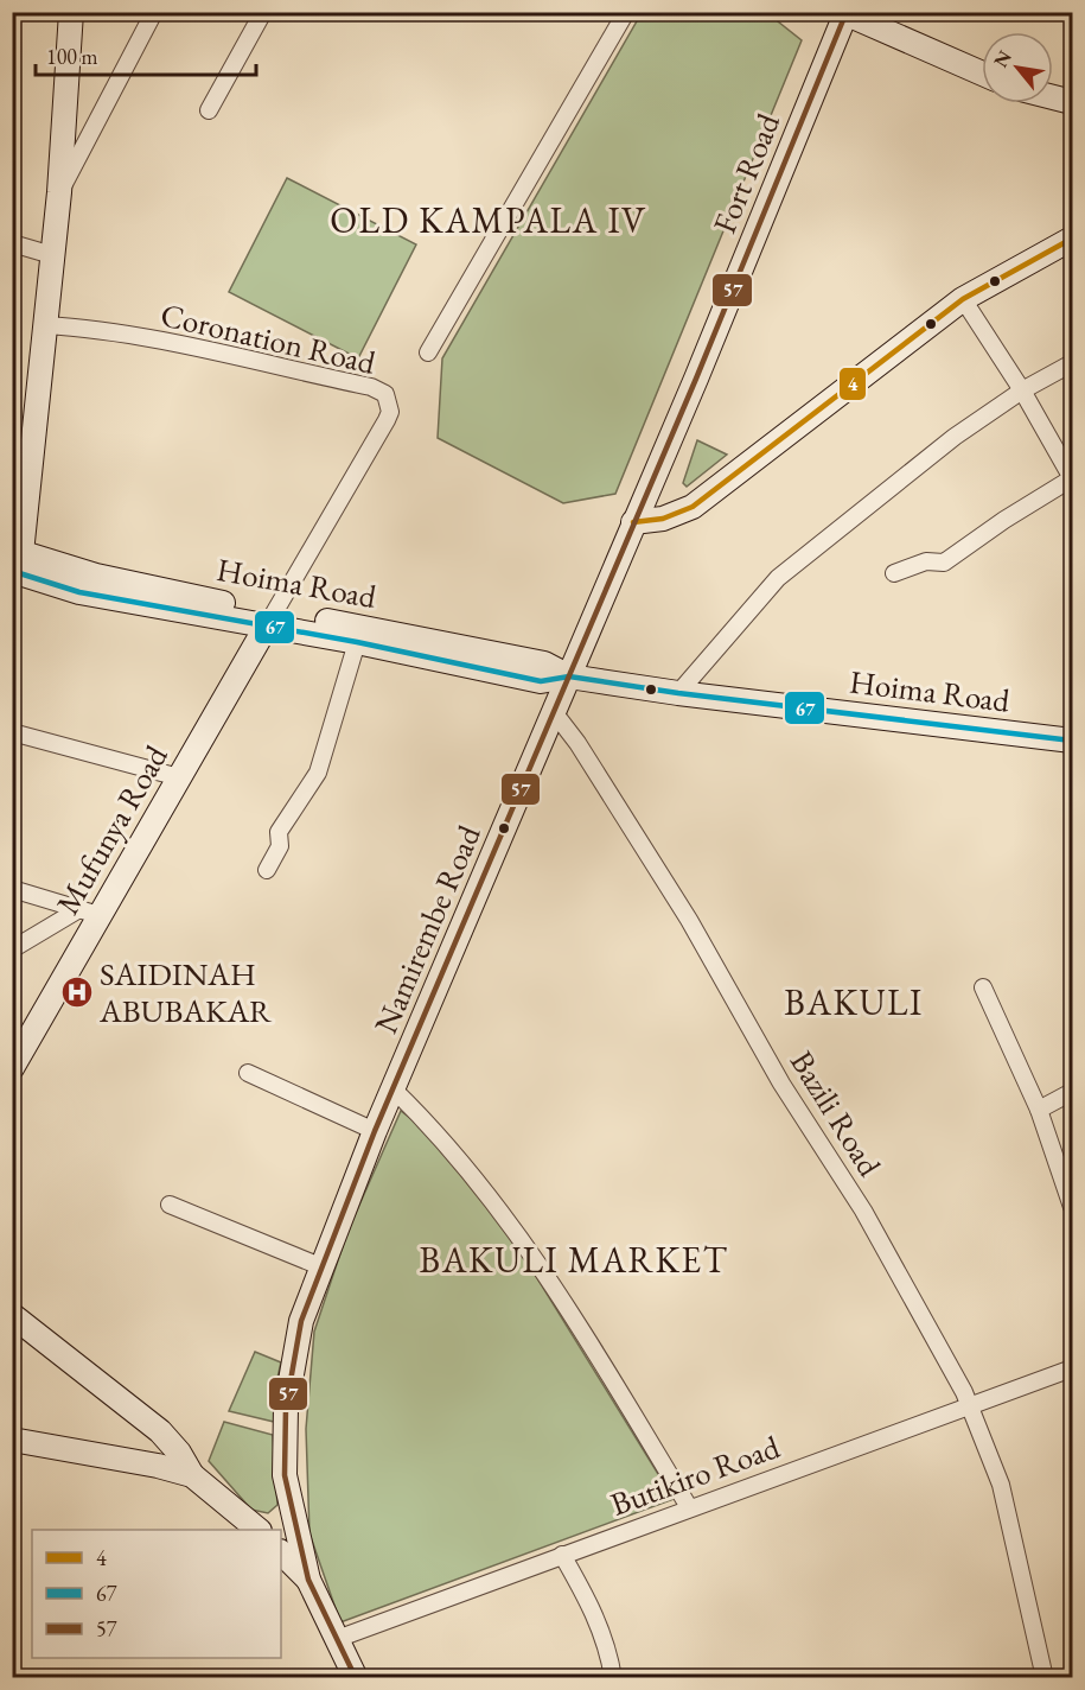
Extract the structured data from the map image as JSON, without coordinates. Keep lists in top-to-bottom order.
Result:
{
  "streets": {
    "main road": [
      "Fort Road",
      "Hoima Road",
      "Mufunya Road",
      "Namirembe Road"
    ],
    "street": ["Coronation Road", "Bazili Road", "Butikiro Road"]
  },
  "crossings": [
    ["Fort Road", "Namirembe Road"],
    ["Coronation Road", "Hoima Road"],
    ["Coronation Road", "Mufunya Road"],
    ["Hoima Road", "Mufunya Road"],
    ["Hoima Road", "Namirembe Road"],
    ["Namirembe Road", "Bazili Road"],
    ["Bazili Road", "Butikiro Road"]
  ],
  "districts": ["OLD KAMPALA IV", "BAKULI", "BAKULI MARKET"],
  "places": {
    "hospital": ["SAIDINAH ABUBAKAR"]
  },
  "lines": ["transit line 57", "transit line 4", "transit line 67"],
  "legend": ["4", "67", "57"],
  "scale_bar": "100 m",
  "north": "top left"
}
